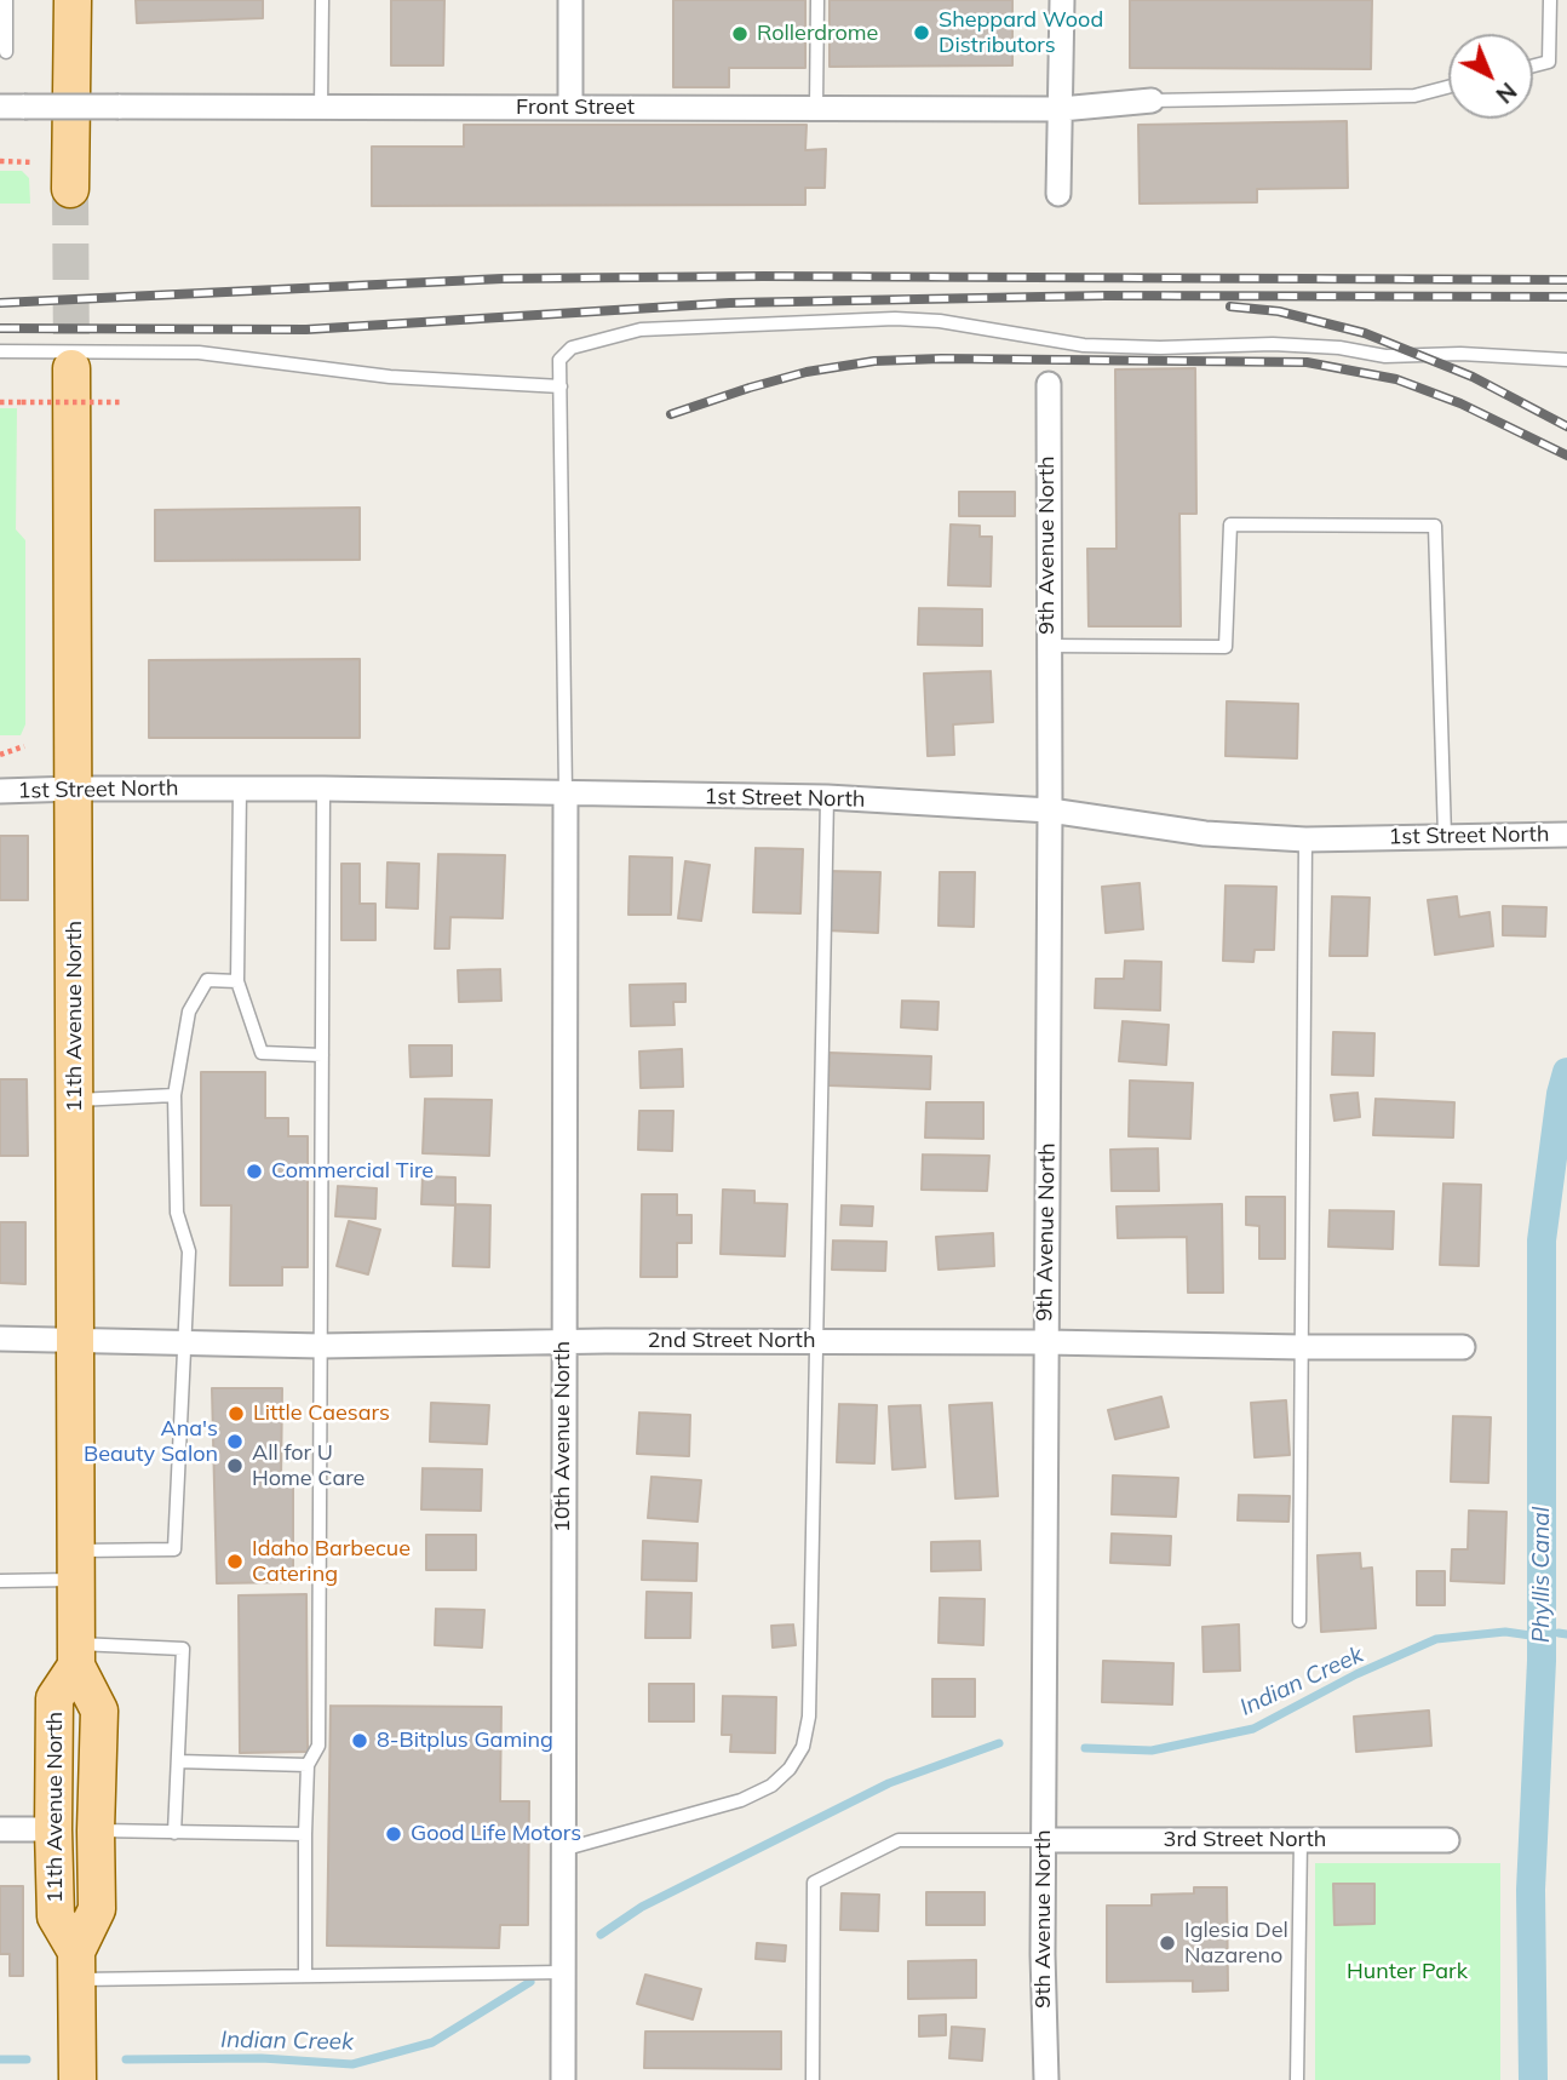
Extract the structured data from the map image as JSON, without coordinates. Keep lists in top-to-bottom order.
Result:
{
  "streets": {
    "main road": ["11th Avenue North"],
    "street": [
      "Front Street",
      "9th Avenue North",
      "1st Street North",
      "2nd Street North",
      "10th Avenue North",
      "3rd Street North"
    ]
  },
  "crossings": [
    ["9th Avenue North", "1st Street North"],
    ["9th Avenue North", "2nd Street North"],
    ["9th Avenue North", "3rd Street North"],
    ["1st Street North", "11th Avenue North"],
    ["1st Street North", "10th Avenue North"],
    ["11th Avenue North", "2nd Street North"],
    ["2nd Street North", "10th Avenue North"]
  ],
  "water": ["Phyllis Canal", "Indian Creek"],
  "parks": ["Hunter Park"],
  "places": [
    "Sheppard Wood Distributors",
    "Rollerdrome",
    "Commercial Tire",
    "Little Caesars",
    "Ana's Beauty Salon",
    "All for U Home Care",
    "Idaho Barbecue Catering",
    "8-Bitplus Gaming",
    "Good Life Motors",
    "Iglesia Del Nazareno"
  ],
  "north": "bottom right"
}
